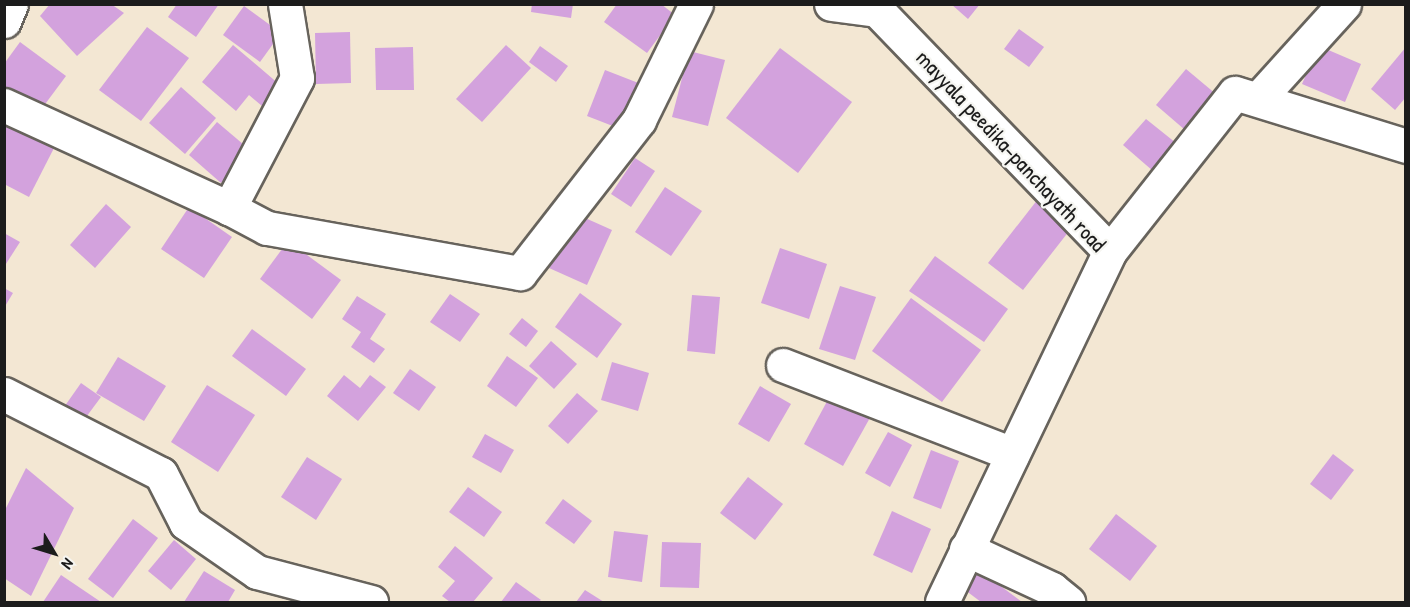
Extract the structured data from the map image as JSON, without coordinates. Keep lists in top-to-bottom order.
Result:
{
  "streets": {
    "street": ["mayyala peedika-panchayath road"]
  },
  "north": "bottom right"
}
